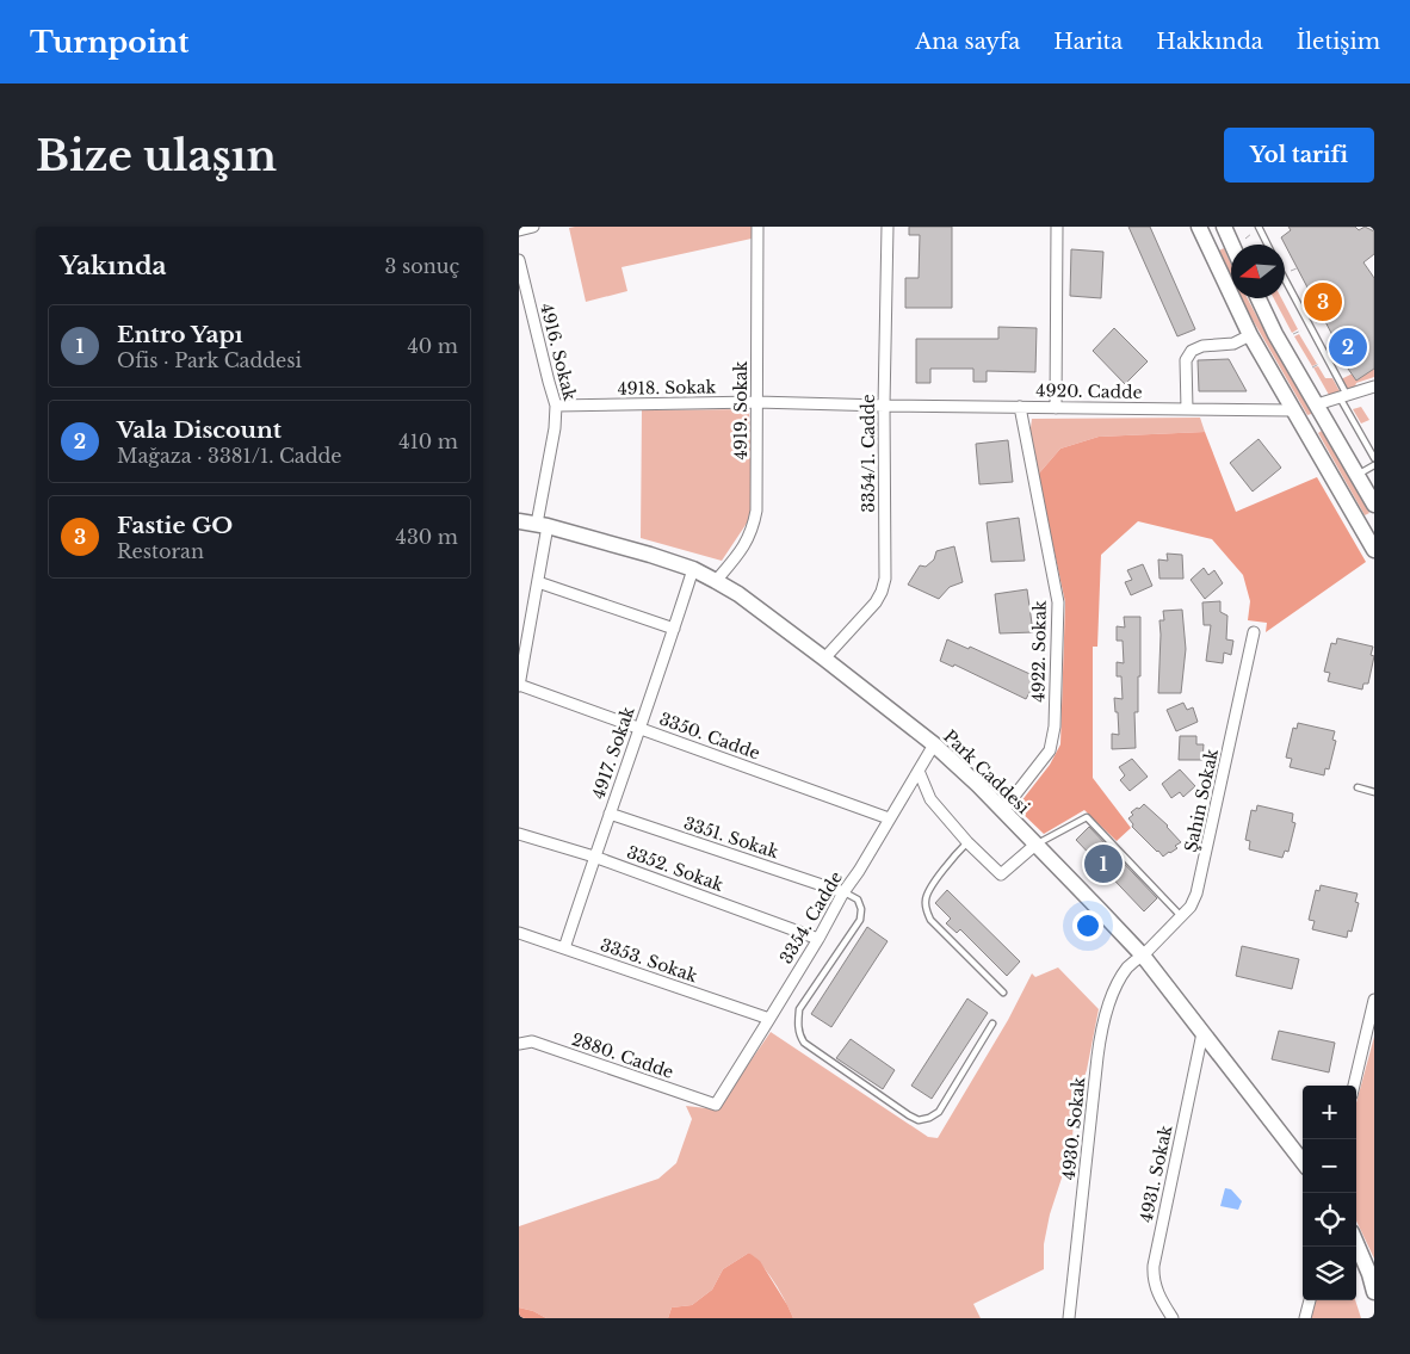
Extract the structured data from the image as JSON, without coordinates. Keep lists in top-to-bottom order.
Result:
{
  "streets": {
    "street": [
      "4916. Sokak",
      "4918. Sokak",
      "4920. Cadde",
      "4919. Sokak",
      "3354/1. Cadde",
      "4922. Sokak",
      "3350. Cadde",
      "4917. Sokak",
      "Park Caddesi",
      "Şahin Sokak",
      "3351. Sokak",
      "3352. Sokak",
      "3354. Cadde",
      "3353. Sokak",
      "2880. Cadde",
      "4930. Sokak",
      "4931. Sokak"
    ]
  },
  "crossings": [
    ["4916. Sokak", "4918. Sokak"],
    ["4916. Sokak", "3350. Cadde"],
    ["4916. Sokak", "Park Caddesi"],
    ["4918. Sokak", "4920. Cadde"],
    ["4918. Sokak", "4919. Sokak"],
    ["4918. Sokak", "3354/1. Cadde"],
    ["4920. Cadde", "3354/1. Cadde"],
    ["4920. Cadde", "4922. Sokak"],
    ["4919. Sokak", "Park Caddesi"],
    ["3354/1. Cadde", "Park Caddesi"],
    ["4922. Sokak", "Park Caddesi"],
    ["3350. Cadde", "4917. Sokak"],
    ["3350. Cadde", "3354. Cadde"],
    ["4917. Sokak", "Park Caddesi"],
    ["4917. Sokak", "3351. Sokak"],
    ["4917. Sokak", "3352. Sokak"],
    ["4917. Sokak", "3353. Sokak"],
    ["Park Caddesi", "Şahin Sokak"],
    ["Park Caddesi", "3354. Cadde"],
    ["Park Caddesi", "4930. Sokak"],
    ["Park Caddesi", "4931. Sokak"],
    ["Şahin Sokak", "4930. Sokak"],
    ["3351. Sokak", "3354. Cadde"],
    ["3352. Sokak", "3354. Cadde"],
    ["3354. Cadde", "3353. Sokak"],
    ["3354. Cadde", "2880. Cadde"]
  ],
  "north": "left",
  "page": {
    "header": "Turnpoint",
    "nav": [
      "Ana sayfa",
      "Harita",
      "Hakkında",
      "İletişim"
    ],
    "buttons": "Yol tarifi",
    "title": "Bize ulaşın",
    "heading": ["Yakında", "3 sonuç"],
    "pins": ["3", "2", "1"],
    "list": [
      {
        "mark": "1",
        "name": "Entro Yapı",
        "note": "Ofis · Park Caddesi",
        "value": "40 m"
      },
      {
        "mark": "2",
        "name": "Vala Discount",
        "note": "Mağaza · 3381/1. Cadde",
        "value": "410 m"
      },
      {
        "mark": "3",
        "name": "Fastie GO",
        "note": "Restoran",
        "value": "430 m"
      }
    ],
    "map_buttons": ["+", "−"]
  }
}
